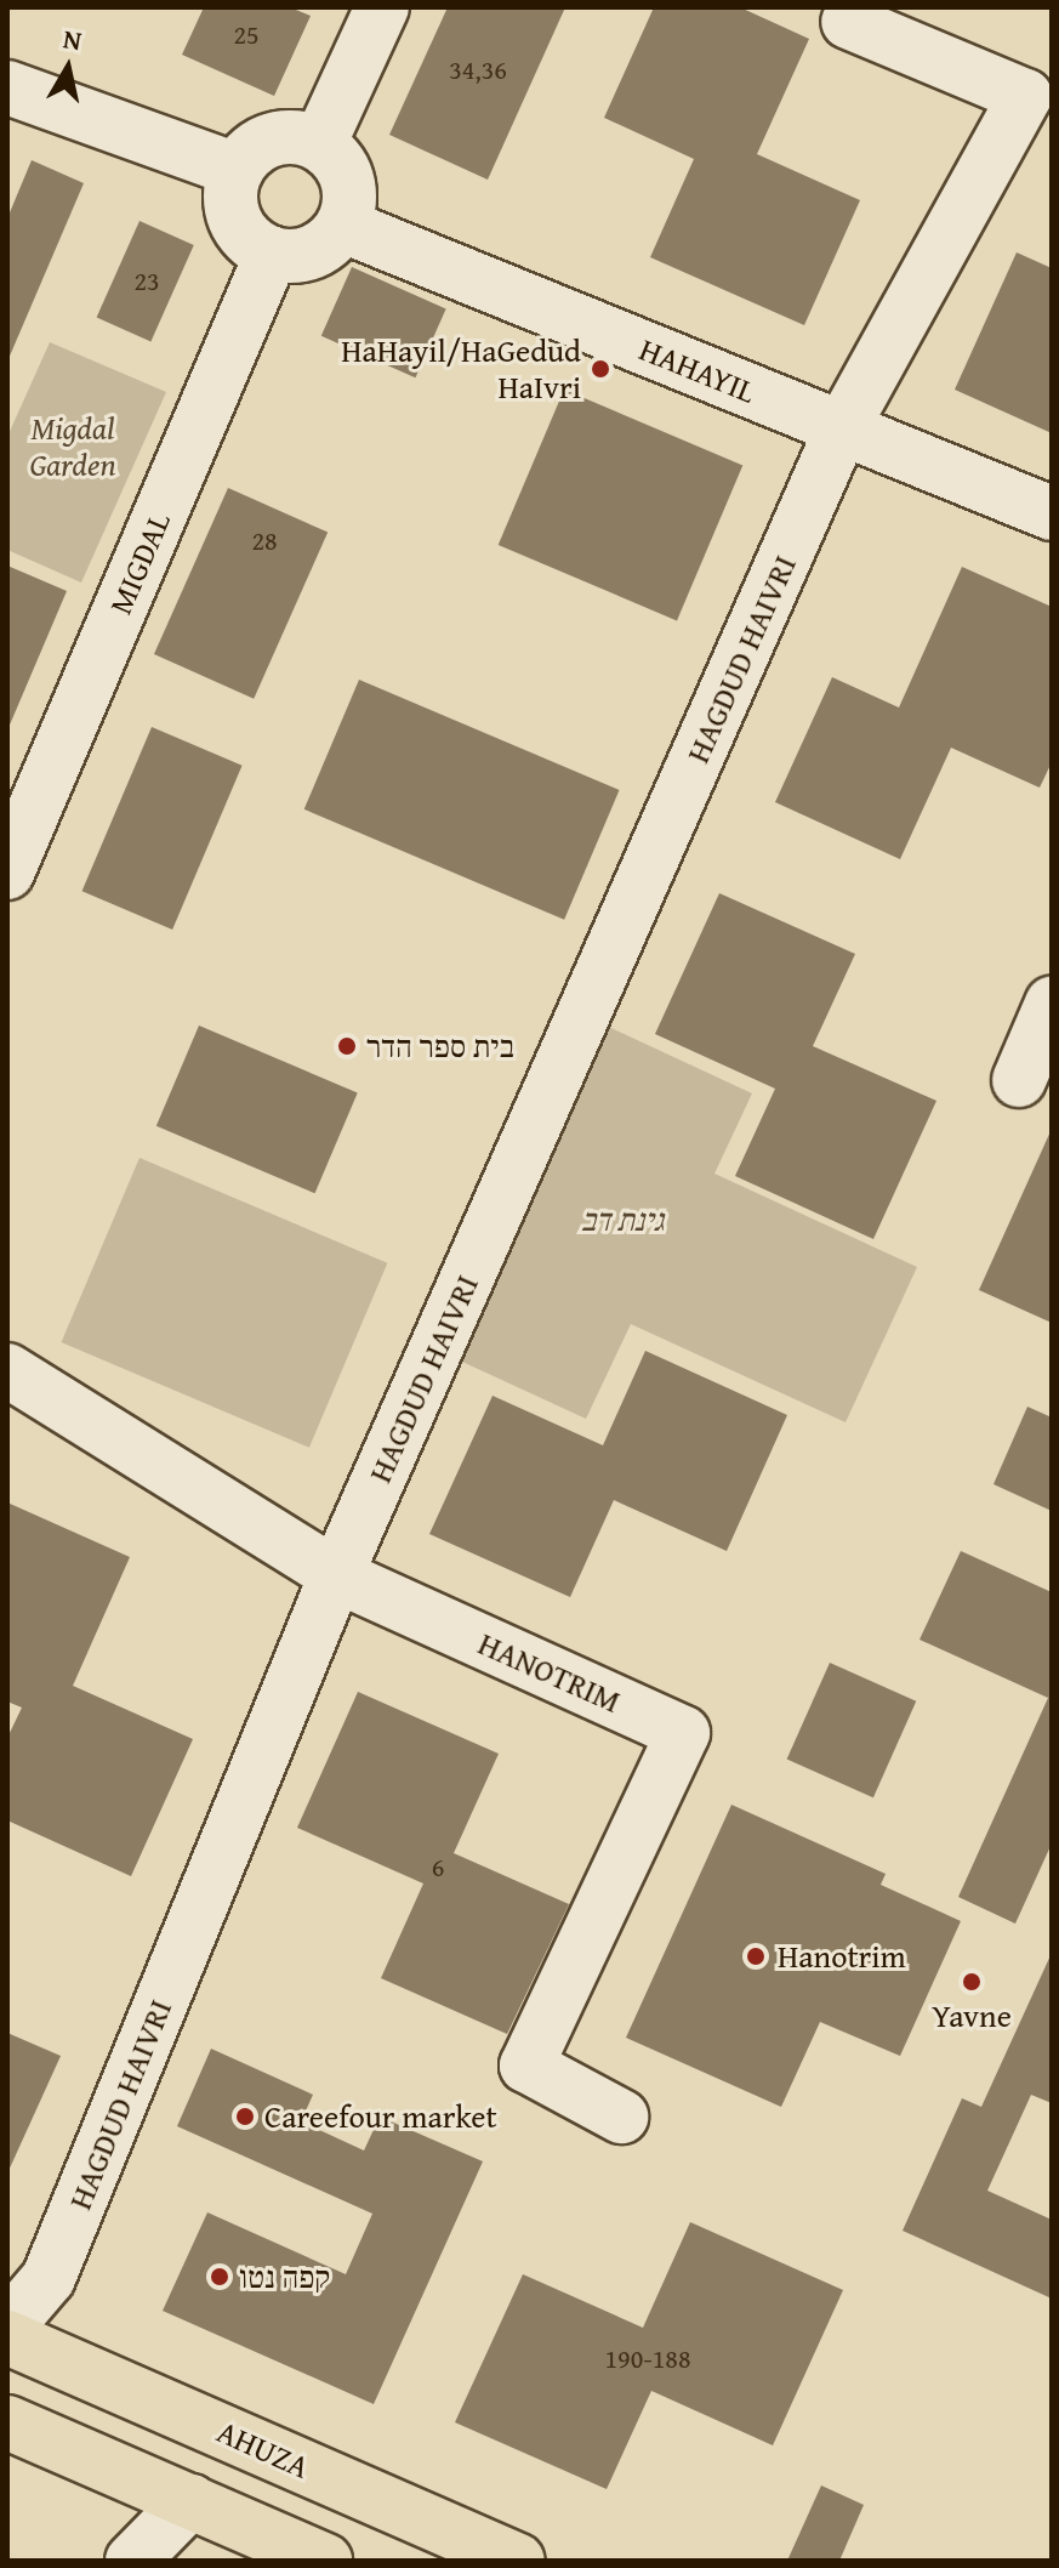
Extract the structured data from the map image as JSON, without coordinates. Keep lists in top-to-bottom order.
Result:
{
  "streets": {
    "main road": ["AHUZA"],
    "street": [
      "HAHAYIL",
      "MIGDAL",
      "HAGDUD HAIVRI",
      "HANOTRIM"
    ]
  },
  "crossings": [
    ["HAHAYIL", "MIGDAL"],
    ["HAHAYIL", "HAGDUD HAIVRI"],
    ["HAGDUD HAIVRI", "HANOTRIM"]
  ],
  "parks": ["Migdal Garden", "גינת דב"],
  "places": [
    "HaHayil/HaGedud HaIvri",
    "בית ספר הדר",
    "Hanotrim",
    "Yavne",
    "Careefour market",
    "קפה נטו"
  ],
  "house_numbers": [
    "25",
    "34,36",
    "23",
    "28",
    "6",
    "190-188"
  ],
  "north": "top"
}
